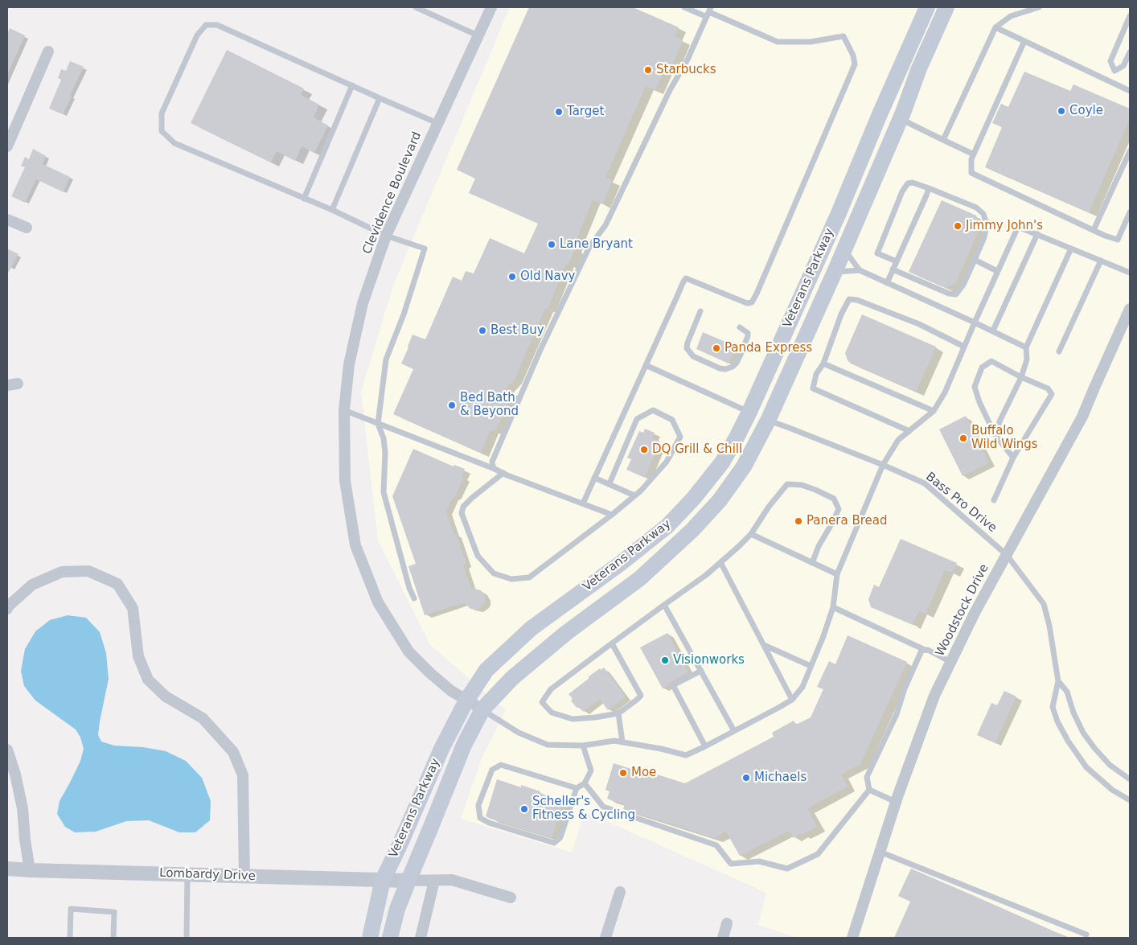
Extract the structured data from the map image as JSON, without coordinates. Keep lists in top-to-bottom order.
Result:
{
  "streets": {
    "main road": ["Veterans Parkway"],
    "street": ["Clevidence Boulevard", "Woodstock Drive", "Lombardy Drive"],
    "lane": ["Bass Pro Drive"]
  },
  "crossings": [
    ["Clevidence Boulevard", "Veterans Parkway"],
    ["Veterans Parkway", "Bass Pro Drive"],
    ["Veterans Parkway", "Lombardy Drive"],
    ["Bass Pro Drive", "Woodstock Drive"]
  ],
  "places": [
    "Starbucks",
    "Coyle",
    "Target",
    "Jimmy John's",
    "Lane Bryant",
    "Old Navy",
    "Best Buy",
    "Panda Express",
    "Bed Bath & Beyond",
    "Buffalo Wild Wings",
    "DQ Grill & Chill",
    "Panera Bread",
    "Visionworks",
    "Moe",
    "Michaels",
    "Scheller's Fitness & Cycling"
  ]
}
